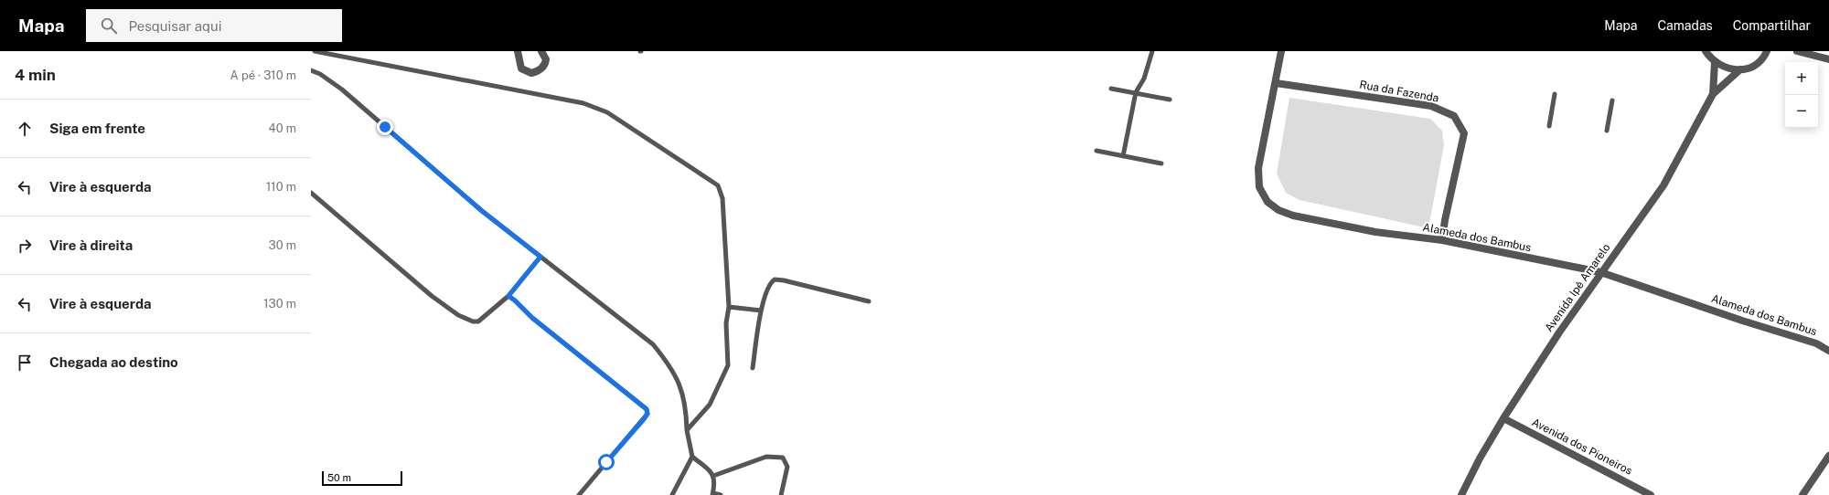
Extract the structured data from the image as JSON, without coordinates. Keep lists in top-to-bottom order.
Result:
{
  "streets": {
    "street": [
      "Rua da Fazenda",
      "Alameda dos Bambus",
      "Avenida Ipê Amarelo",
      "Avenida dos Pioneiros"
    ]
  },
  "crossings": [
    ["Rua da Fazenda", "Alameda dos Bambus"],
    ["Alameda dos Bambus", "Avenida Ipê Amarelo"],
    ["Avenida Ipê Amarelo", "Avenida dos Pioneiros"]
  ],
  "scale_bar": "50 m",
  "page": {
    "header": "Mapa",
    "search": "Pesquisar aqui",
    "nav": ["Mapa", "Camadas", "Compartilhar"],
    "heading": ["4 min", "A pé · 310 m"],
    "map_buttons": ["+", "−"],
    "list": [
      ["Siga em frente", "40 m"],
      ["Vire à esquerda", "110 m"],
      ["Vire à direita", "30 m"],
      ["Vire à esquerda", "130 m"],
      "Chegada ao destino"
    ],
    "scale": "50 m"
  }
}
